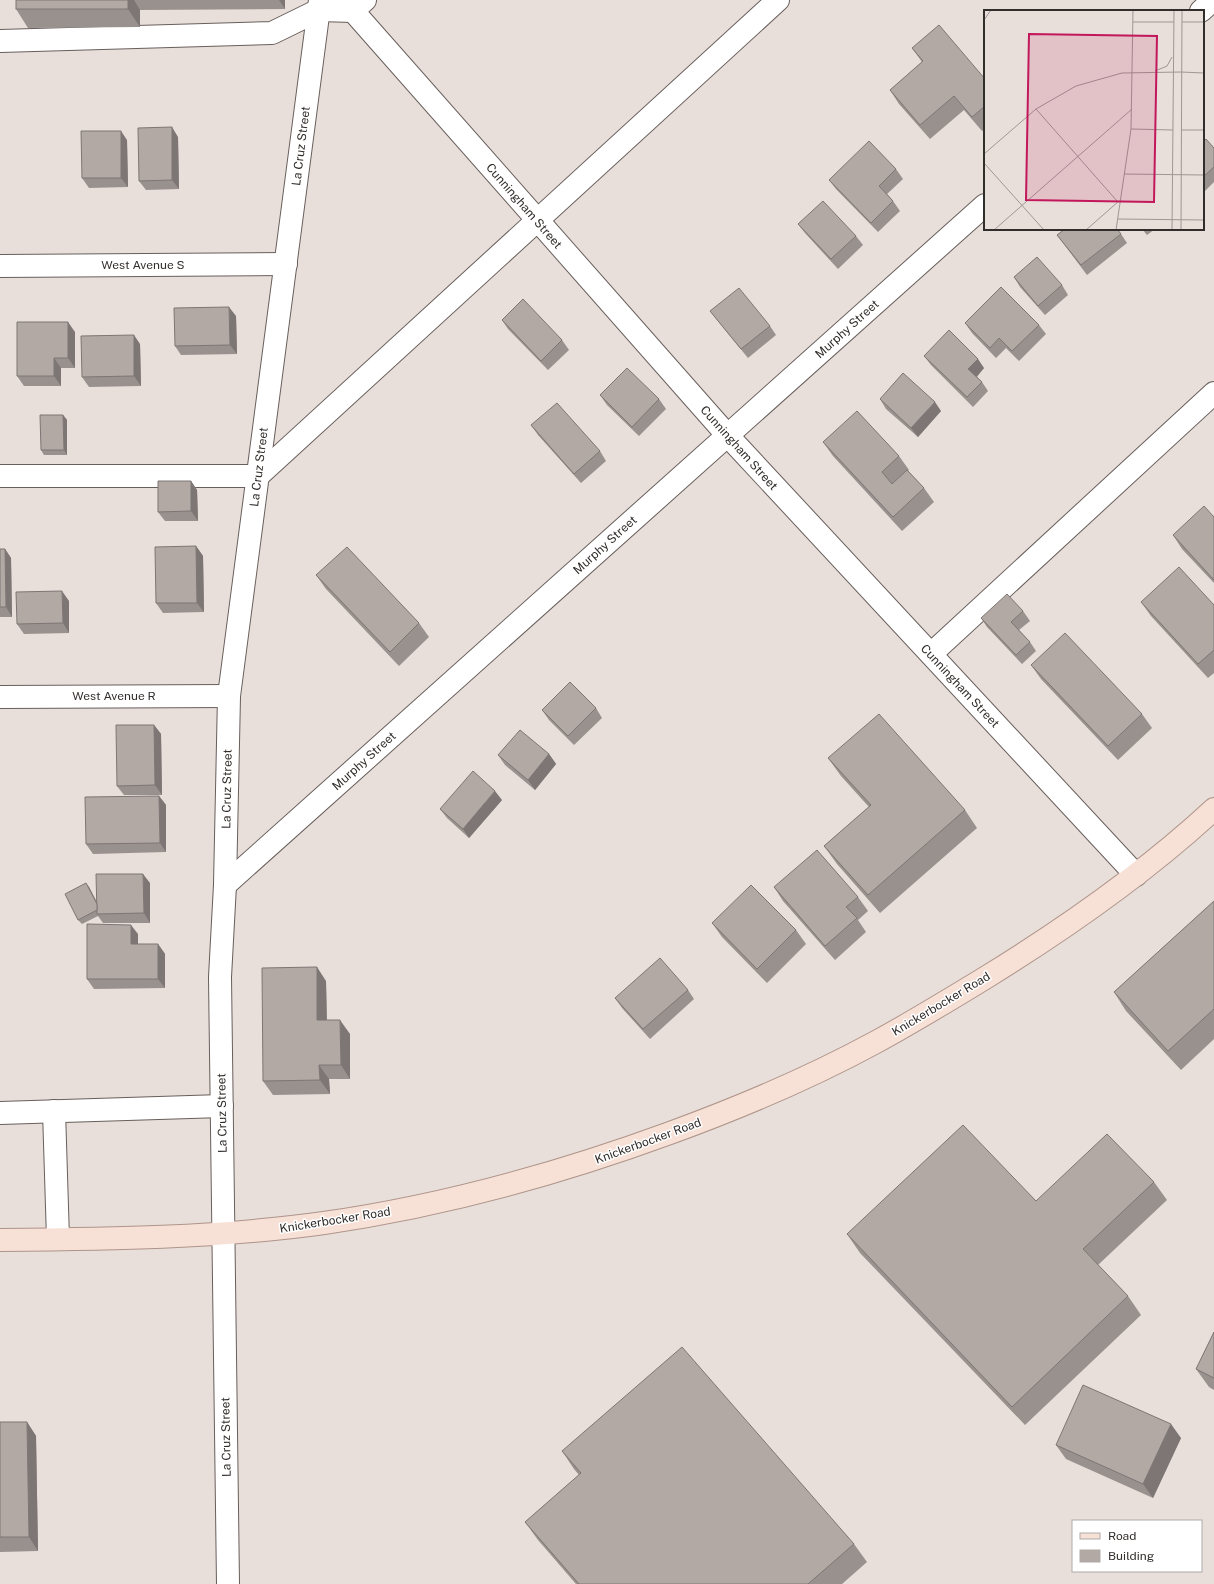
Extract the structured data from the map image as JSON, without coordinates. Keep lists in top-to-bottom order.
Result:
{
  "streets": {
    "main road": ["Knickerbocker Road"],
    "street": [
      "La Cruz Street",
      "Cunningham Street",
      "West Avenue S",
      "Murphy Street",
      "West Avenue R"
    ]
  },
  "crossings": [
    ["La Cruz Street", "West Avenue S"],
    ["La Cruz Street", "Murphy Street"],
    ["La Cruz Street", "West Avenue R"],
    ["La Cruz Street", "Knickerbocker Road"],
    ["Cunningham Street", "Murphy Street"],
    ["Cunningham Street", "Knickerbocker Road"]
  ],
  "legend": ["Road", "Building"]
}
